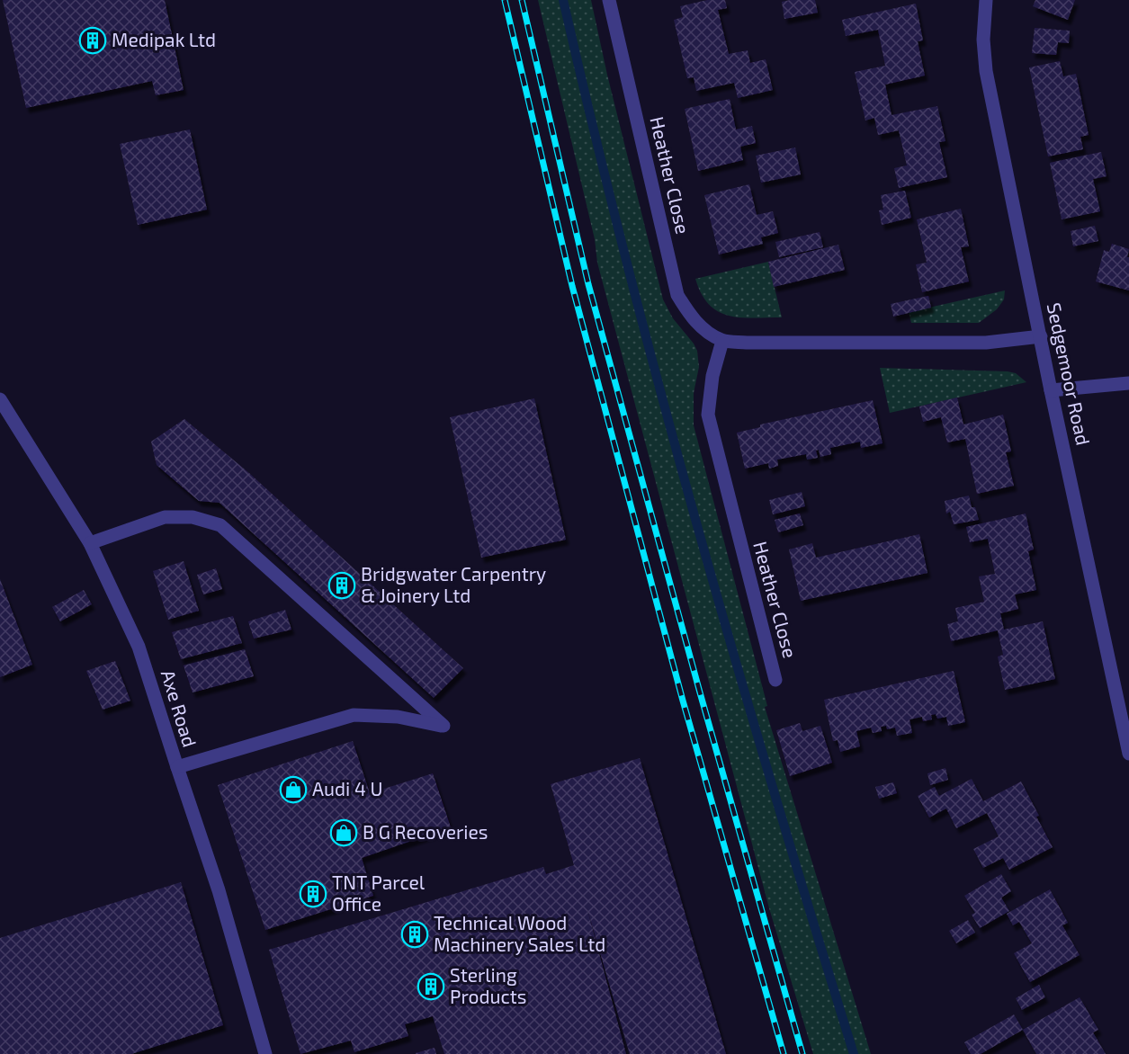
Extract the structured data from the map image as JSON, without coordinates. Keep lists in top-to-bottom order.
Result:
{
  "streets": {
    "street": ["Heather Close", "Sedgemoor Road", "Axe Road"]
  },
  "places": {
    "building": [
      "Medipak Ltd",
      "Bridgwater Carpentry & Joinery Ltd",
      "TNT Parcel Office",
      "Technical Wood Machinery Sales Ltd",
      "Sterling Products"
    ],
    "shop": ["Audi 4 U", "B G Recoveries"]
  }
}
